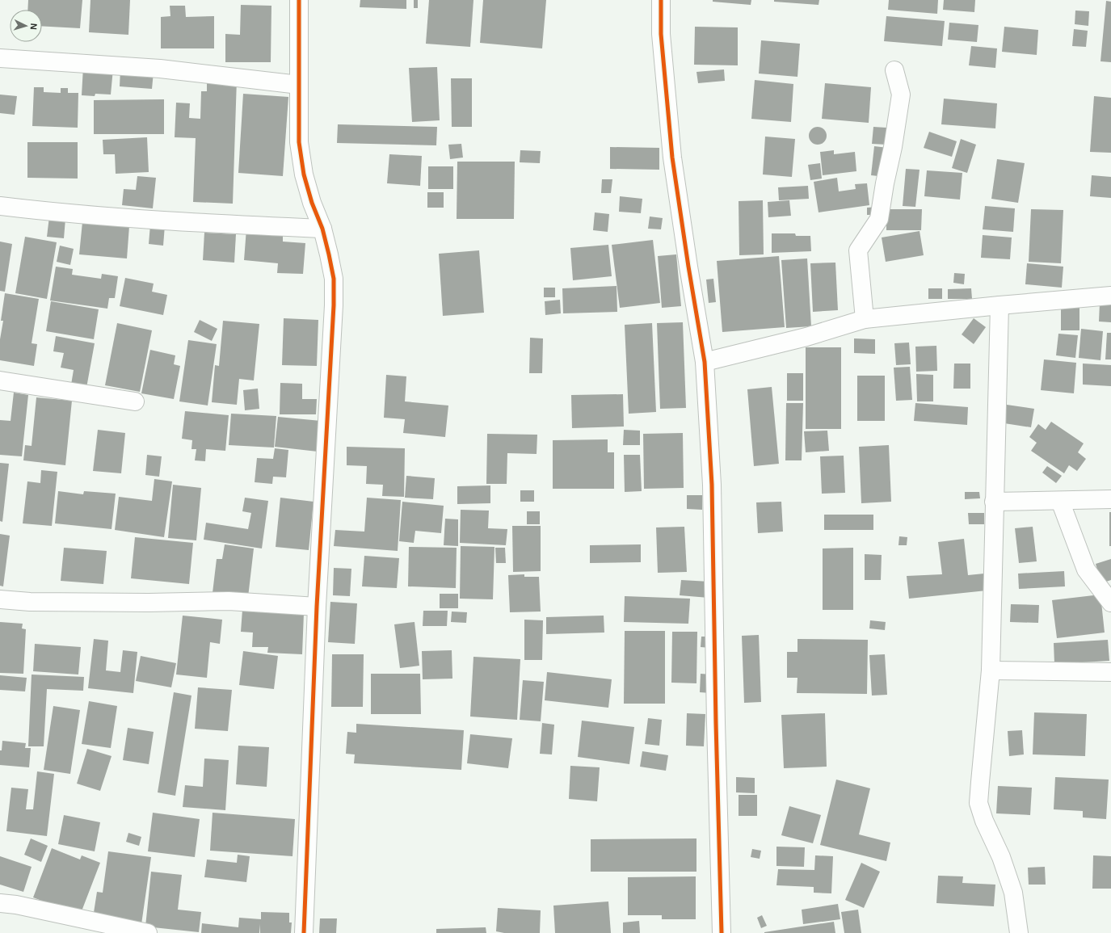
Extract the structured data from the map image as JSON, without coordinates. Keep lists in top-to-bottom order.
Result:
{
  "north": "right"
}
